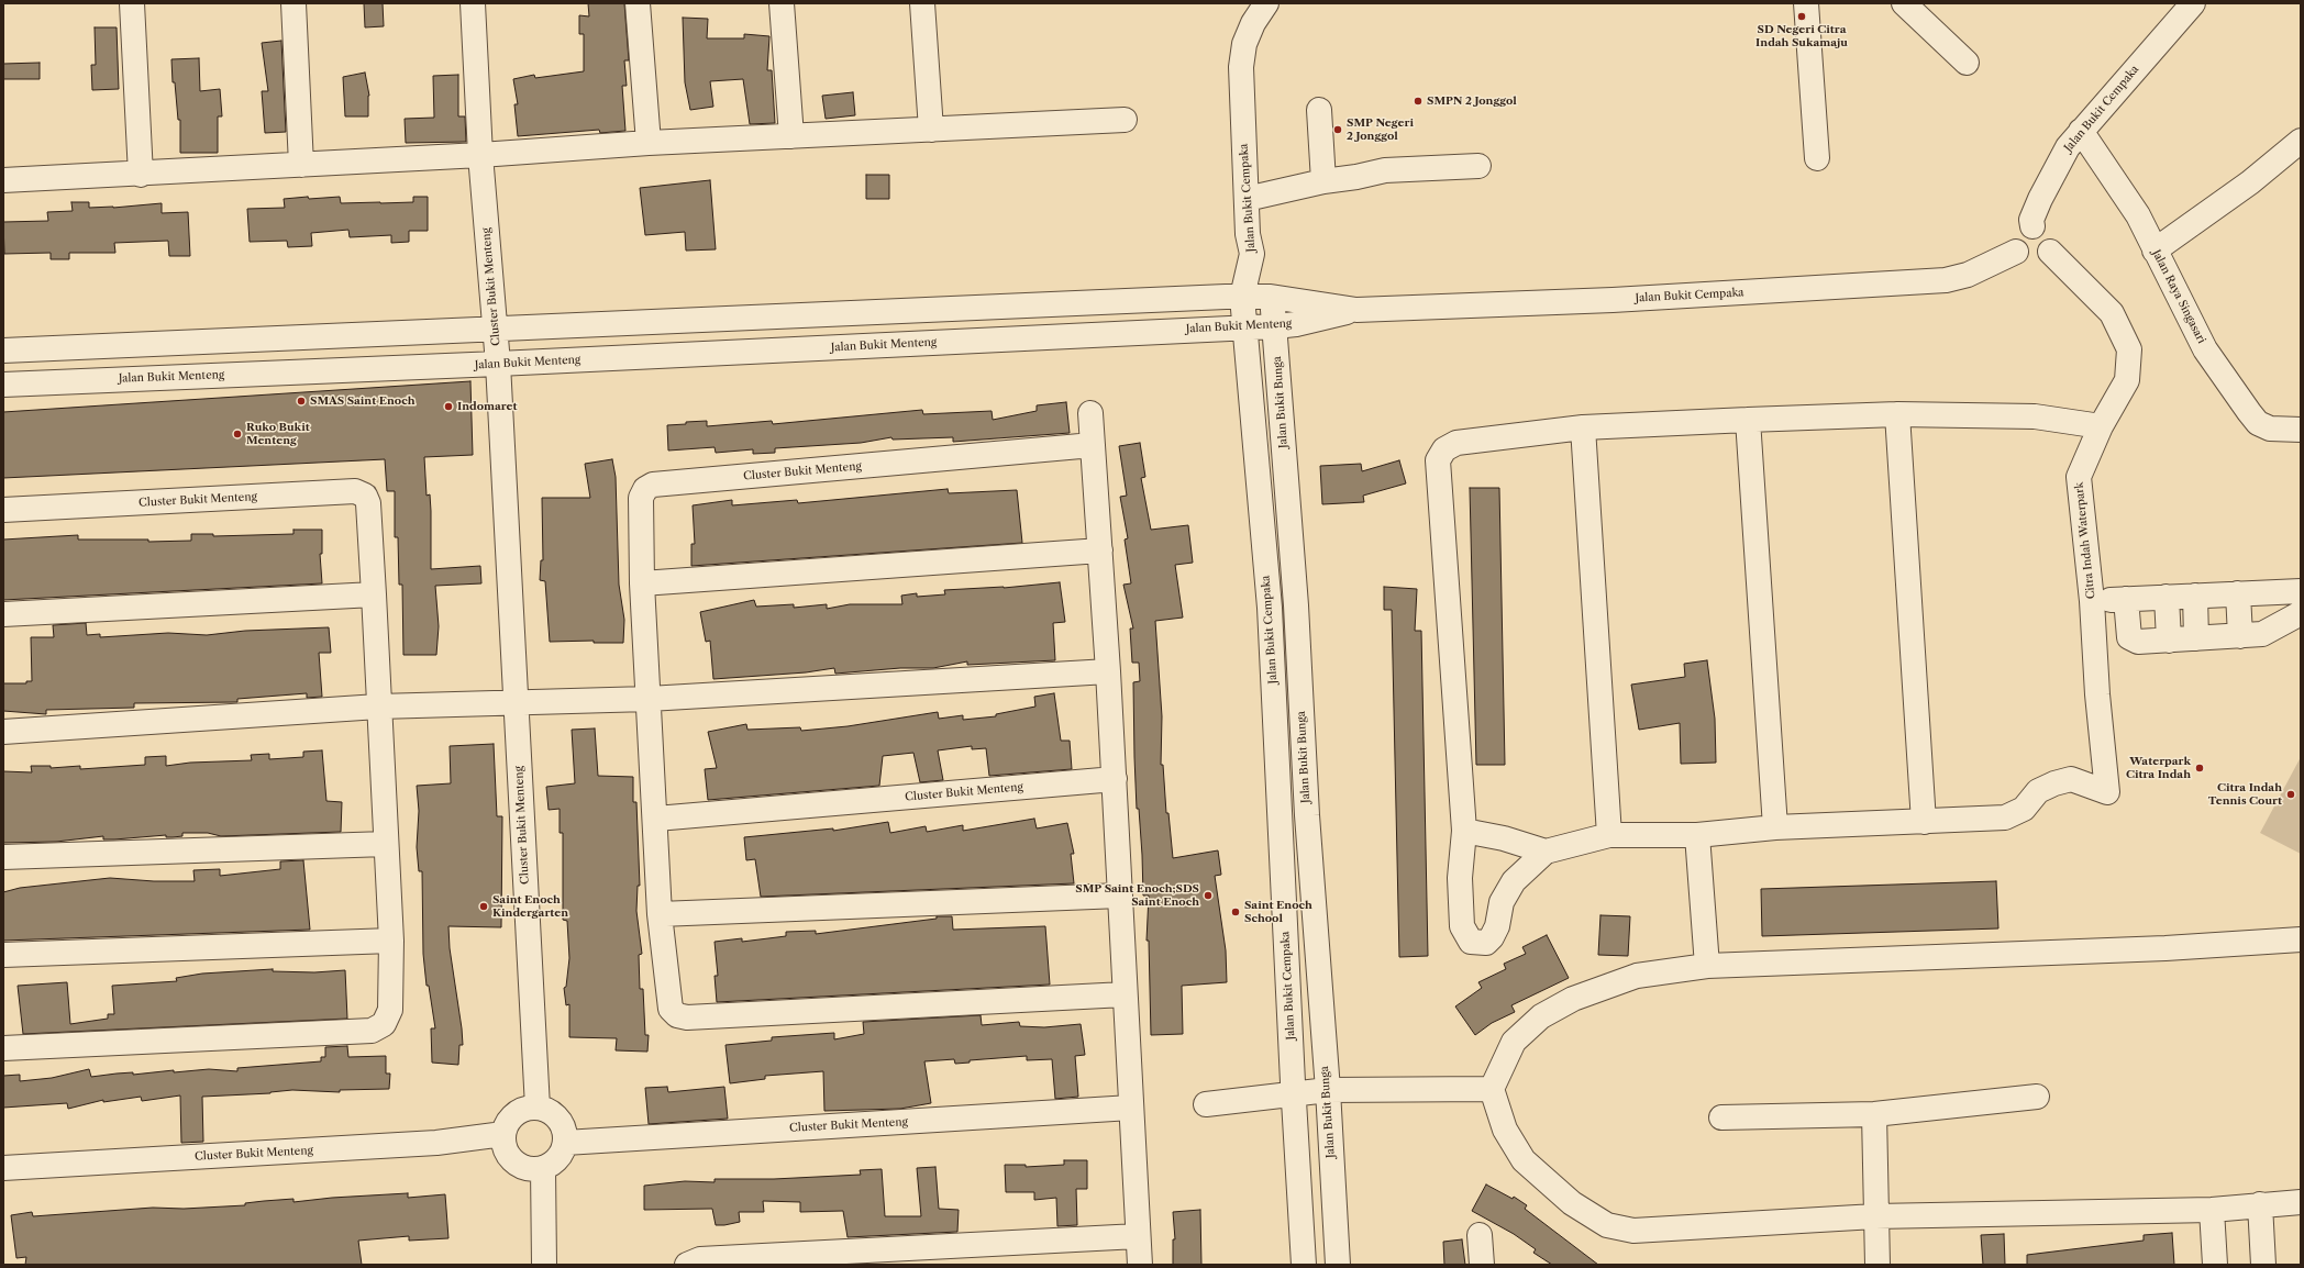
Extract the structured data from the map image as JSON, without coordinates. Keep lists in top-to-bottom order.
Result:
{
  "streets": {
    "street": [
      "Jalan Bukit Cempaka",
      "Cluster Bukit Menteng",
      "Jalan Raya Singasari",
      "Jalan Bukit Menteng",
      "Jalan Bukit Bunga",
      "Citra Indah Waterpark"
    ]
  },
  "crossings": [
    ["Jalan Bukit Cempaka", "Jalan Raya Singasari"],
    ["Jalan Bukit Cempaka", "Jalan Bukit Menteng"],
    ["Jalan Bukit Cempaka", "Jalan Bukit Bunga"],
    ["Jalan Bukit Cempaka", "Citra Indah Waterpark"],
    ["Cluster Bukit Menteng", "Jalan Bukit Menteng"],
    ["Jalan Bukit Menteng", "Jalan Bukit Bunga"]
  ],
  "places": [
    "SD Negeri Citra Indah Sukamaju",
    "SMPN 2 Jonggol",
    "SMP Negeri 2 Jonggol",
    "SMAS Saint Enoch",
    "Indomaret",
    "Ruko Bukit Menteng",
    "Waterpark Citra Indah",
    "Citra Indah Tennis Court",
    "SMP Saint Enoch;SDS Saint Enoch",
    "Saint Enoch Kindergarten",
    "Saint Enoch School"
  ]
}
